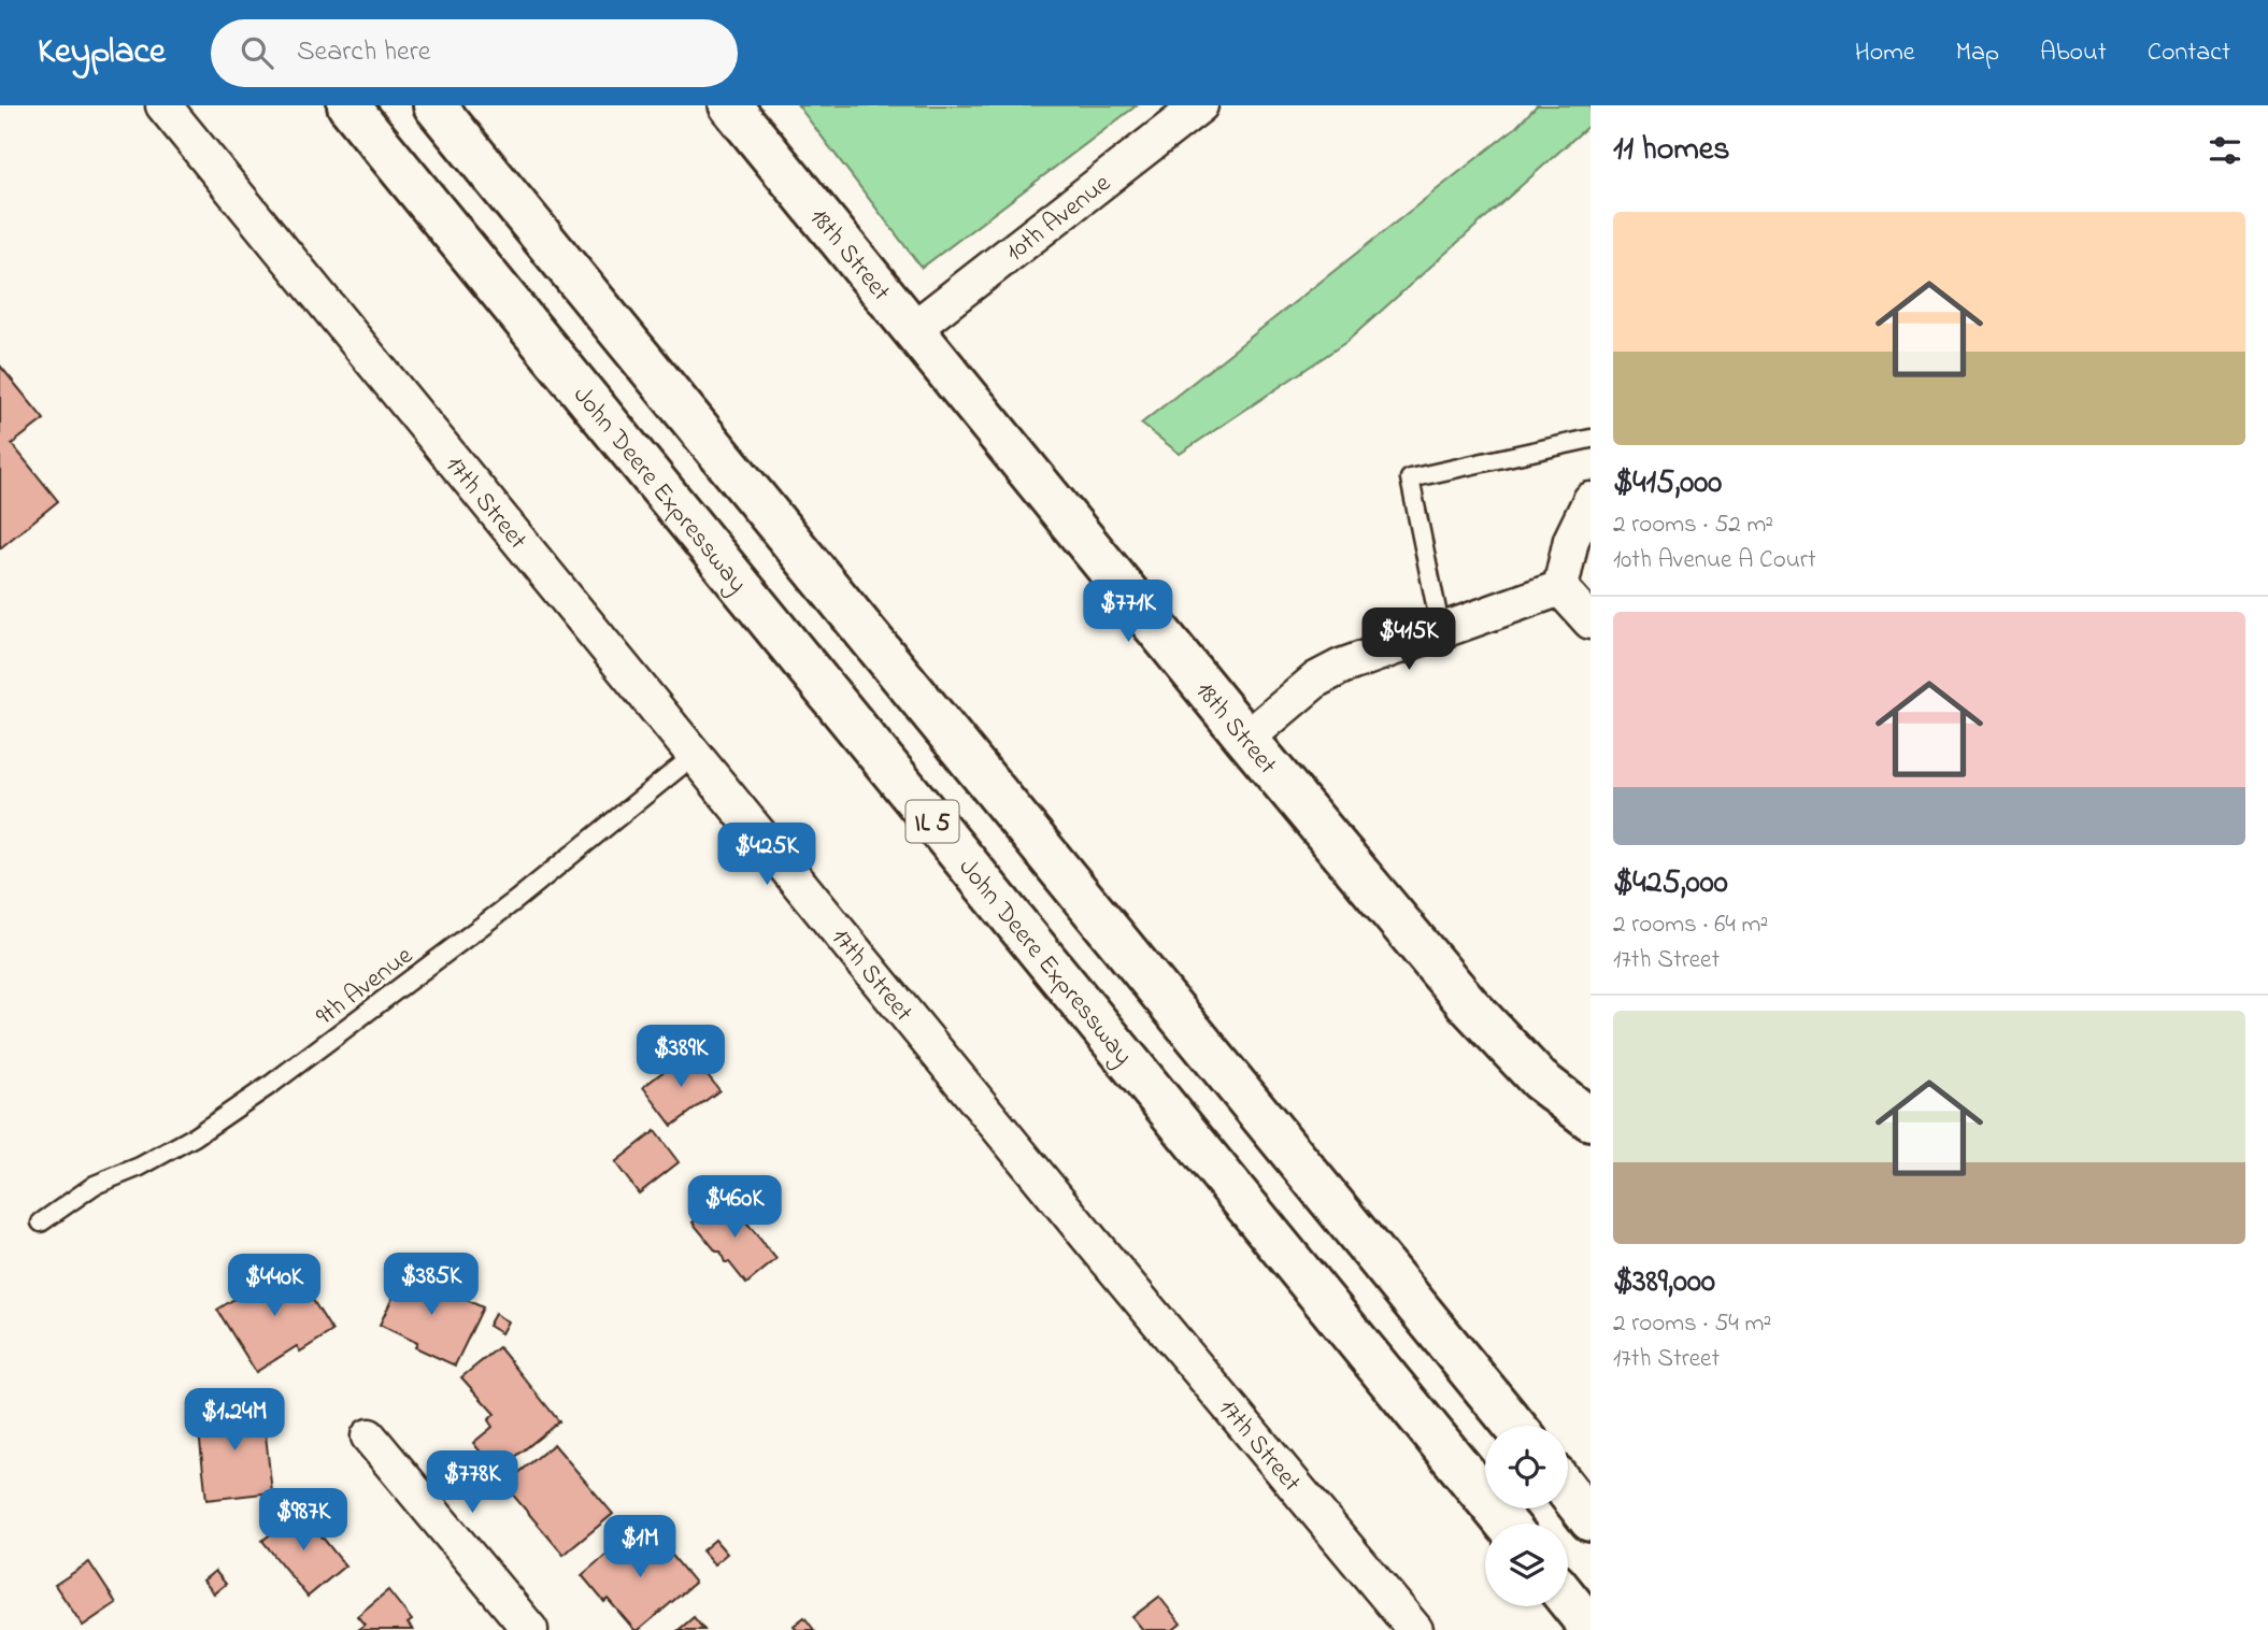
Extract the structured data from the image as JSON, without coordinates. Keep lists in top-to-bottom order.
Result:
{
  "streets": {
    "main road": ["18th Street", "John Deere Expressway", "IL 5"],
    "street": ["10th Avenue", "17th Street"],
    "lane": ["9th Avenue"]
  },
  "crossings": [
    ["10th Avenue", "18th Street"],
    ["17th Street", "9th Avenue"]
  ],
  "page": {
    "header": "Keyplace",
    "search": "Search here",
    "nav": [
      "Home",
      "Map",
      "About",
      "Contact"
    ],
    "heading": "11 homes",
    "list": [
      {
        "name": "$415,000",
        "note": "2 rooms · 52 m² · 10th Avenue A Court"
      },
      {
        "name": "$425,000",
        "note": "2 rooms · 64 m² · 17th Street"
      },
      {
        "name": "$389,000",
        "note": "2 rooms · 54 m² · 17th Street"
      }
    ],
    "price": [
      "$771K",
      "$415K",
      "$425K",
      "$389K",
      "$460K",
      "$385K",
      "$440K",
      "$1.24M",
      "$778K",
      "$987K",
      "$1M"
    ]
  }
}
